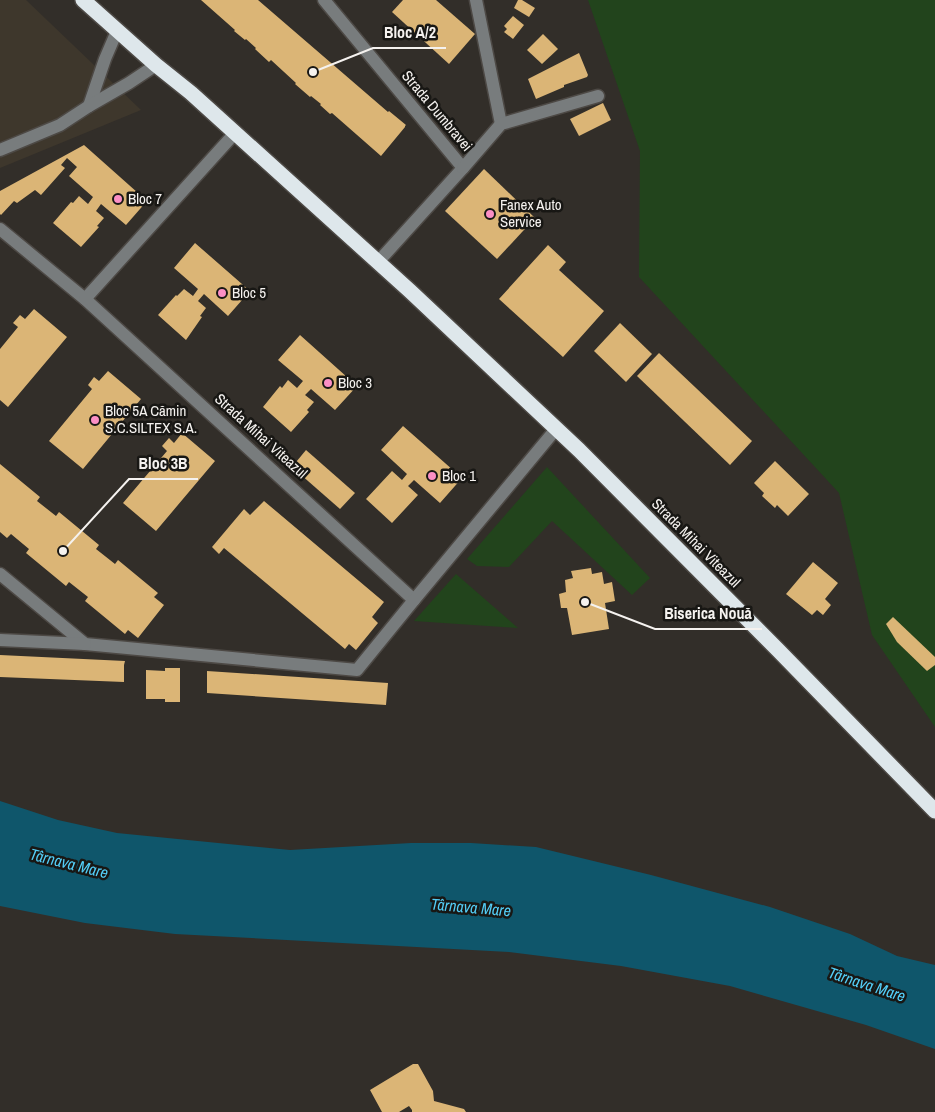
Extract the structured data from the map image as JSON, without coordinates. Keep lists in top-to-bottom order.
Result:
{
  "streets": {
    "highway": ["Strada Mihai Viteazul"],
    "street": ["Strada Dumbravei"]
  },
  "crossings": [
    ["Strada Dumbravei", "Strada Mihai Viteazul"]
  ],
  "water": ["Târnava Mare"],
  "places": [
    "Bloc A/2",
    "Bloc 7",
    "Fanex Auto Service",
    "Bloc 5",
    "Bloc 3",
    "Bloc 5A Cămin S.C.SILTEX S.A.",
    "Bloc 1",
    "Bloc 3B",
    "Biserica Nouă"
  ]
}
